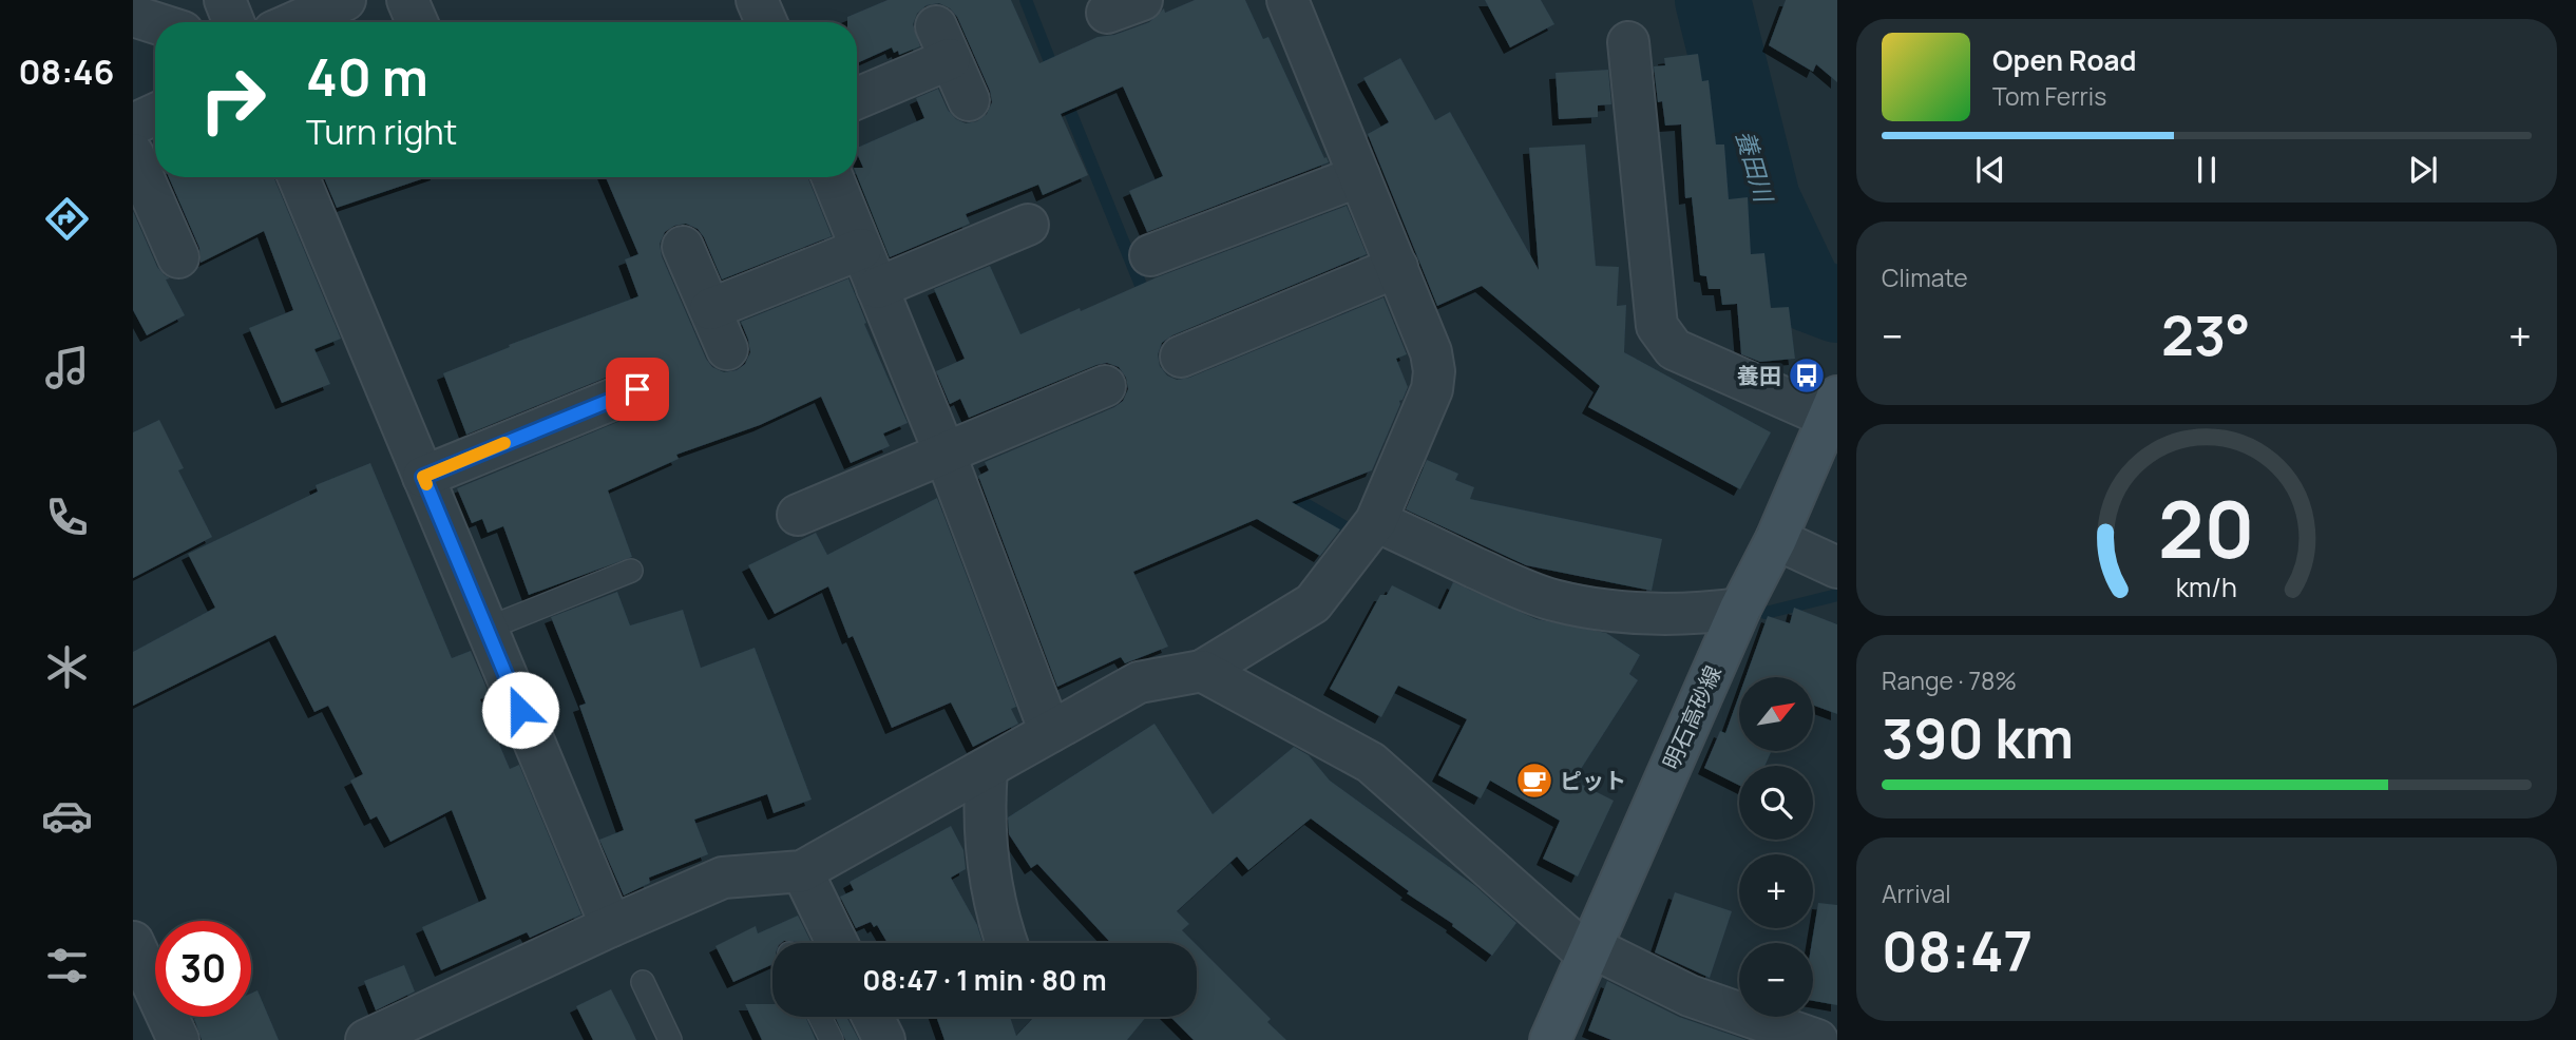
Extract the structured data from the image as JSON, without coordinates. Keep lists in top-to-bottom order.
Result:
{
  "streets": {
    "main road": ["明石高砂線"]
  },
  "water": ["養田川"],
  "places": {
    "bus stop": ["養田"],
    "cafe": ["ピット"]
  },
  "north": "top right",
  "page": {
    "tabs": "08:46",
    "turn": ["40 m", "Turn right"],
    "song": ["Open Road", "Tom Ferris"],
    "tile": [
      "Climate",
      ["Range · 78%", "390 km"],
      ["Arrival", "08:47"]
    ],
    "heat": ["−", "23°", "+"],
    "map_buttons": ["+", "−"],
    "limit": "30",
    "trip": "08:47 · 1 min · 80 m",
    "gauge": ["20", "km/h"]
  }
}
